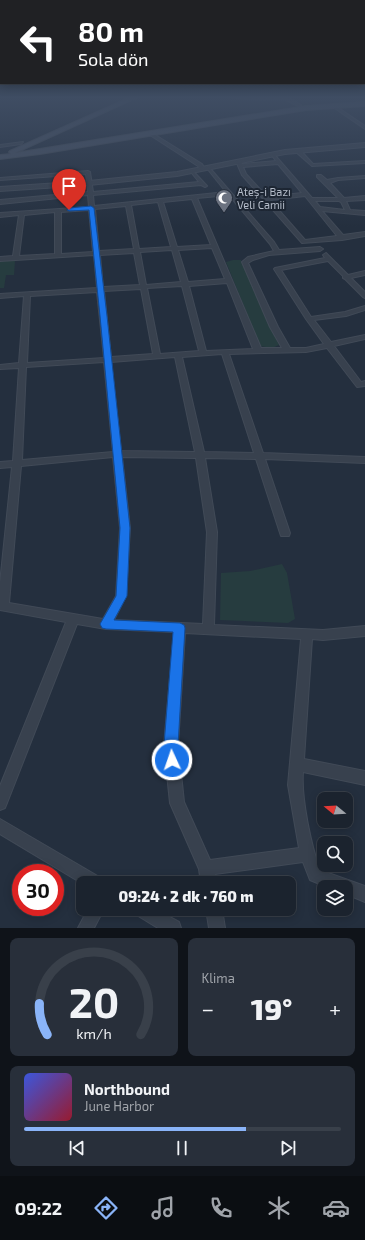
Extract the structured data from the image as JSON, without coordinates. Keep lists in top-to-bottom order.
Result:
{
  "places": {
    "mosque": ["Ateş-i Bazı Veli Camii"]
  },
  "north": "left",
  "page": {
    "turn": ["80 m", "Sola dön"],
    "limit": "30",
    "trip": "09:24 · 2 dk · 760 m",
    "tile": "Klima",
    "heat": ["−", "19°", "+"],
    "song": ["Northbound", "June Harbor"],
    "tabs": "09:22",
    "gauge": ["20", "km/h"]
  }
}
